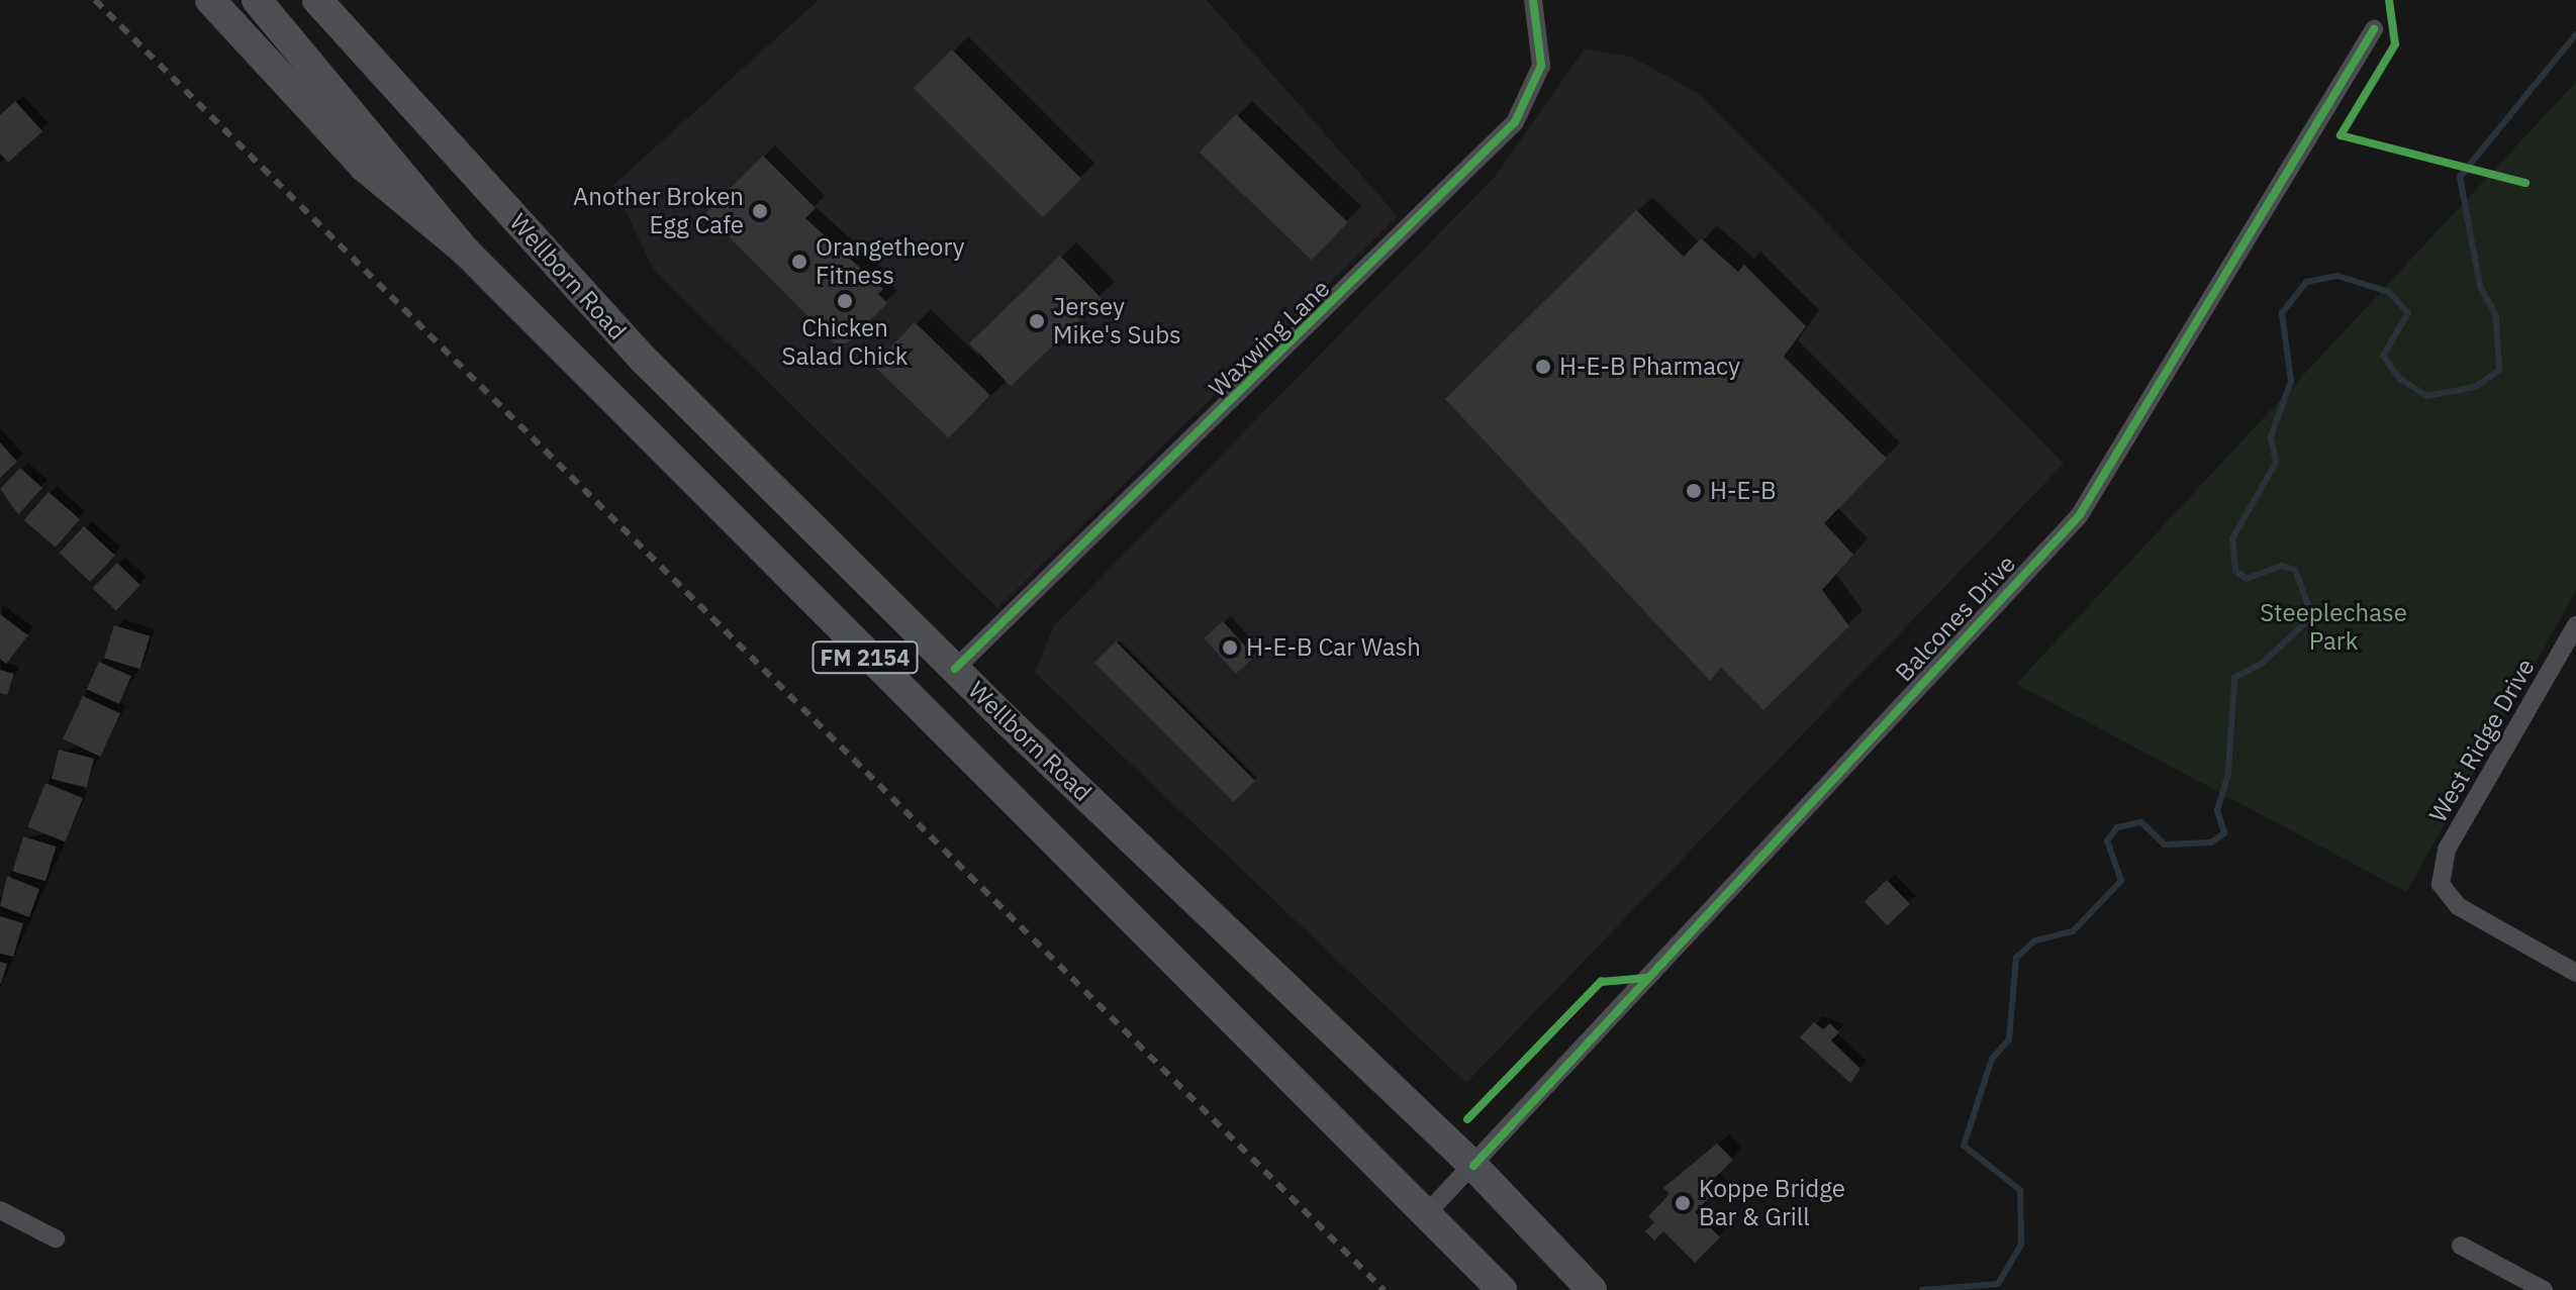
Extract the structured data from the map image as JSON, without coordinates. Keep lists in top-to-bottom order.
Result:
{
  "streets": {
    "main road": ["Wellborn Road", "FM 2154"],
    "street": ["Waxwing Lane", "Balcones Drive", "West Ridge Drive"]
  },
  "crossings": [
    ["Wellborn Road", "Waxwing Lane"],
    ["Wellborn Road", "Balcones Drive"],
    ["Balcones Drive", "FM 2154"]
  ],
  "parks": ["Steeplechase Park"],
  "places": [
    "Another Broken Egg Cafe",
    "Orangetheory Fitness",
    "Chicken Salad Chick",
    "Jersey Mike's Subs",
    "H-E-B Pharmacy",
    "H-E-B",
    "H-E-B Car Wash",
    "Koppe Bridge Bar & Grill"
  ]
}
